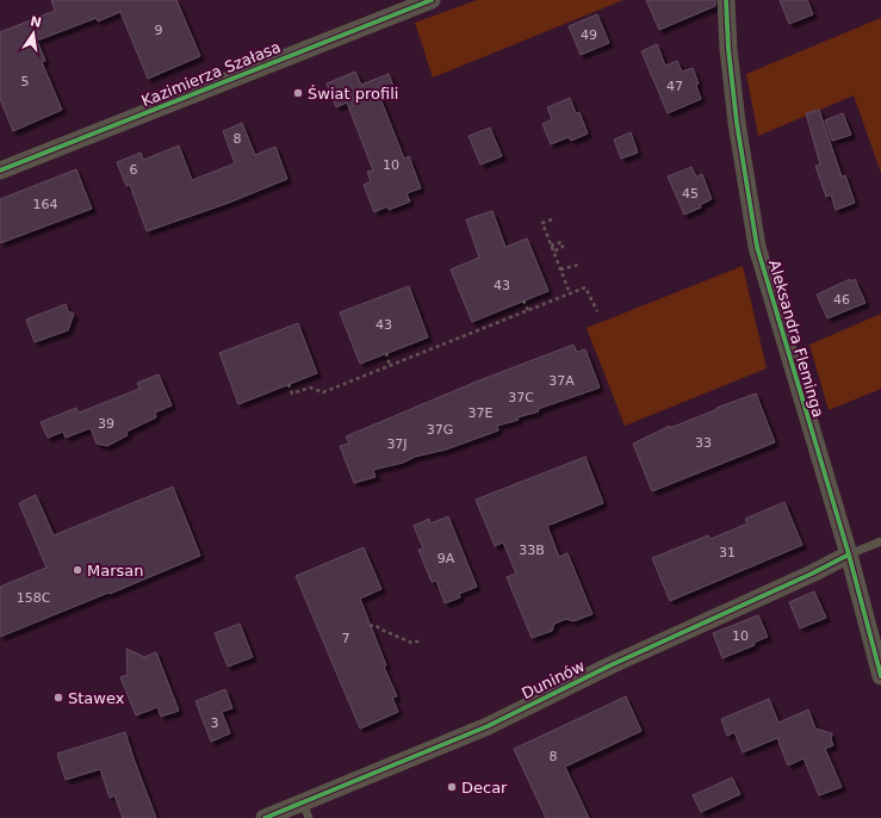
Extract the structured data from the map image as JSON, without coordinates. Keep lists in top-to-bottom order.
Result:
{
  "streets": {
    "street": ["Kazimierza Szałasa", "Aleksandra Fleminga", "Duninów"]
  },
  "crossings": [
    ["Aleksandra Fleminga", "Duninów"]
  ],
  "places": [
    "Świat profili",
    "Marsan",
    "Stawex",
    "Decar"
  ],
  "house_numbers": [
    "9",
    "49",
    "5",
    "47",
    "8",
    "10",
    "6",
    "45",
    "164",
    "43",
    "46",
    "43",
    "37A",
    "37C",
    "37E",
    "39",
    "37G",
    "33",
    "37J",
    "33B",
    "31",
    "9A",
    "158C",
    "10",
    "7",
    "3",
    "8"
  ],
  "north": "top"
}
